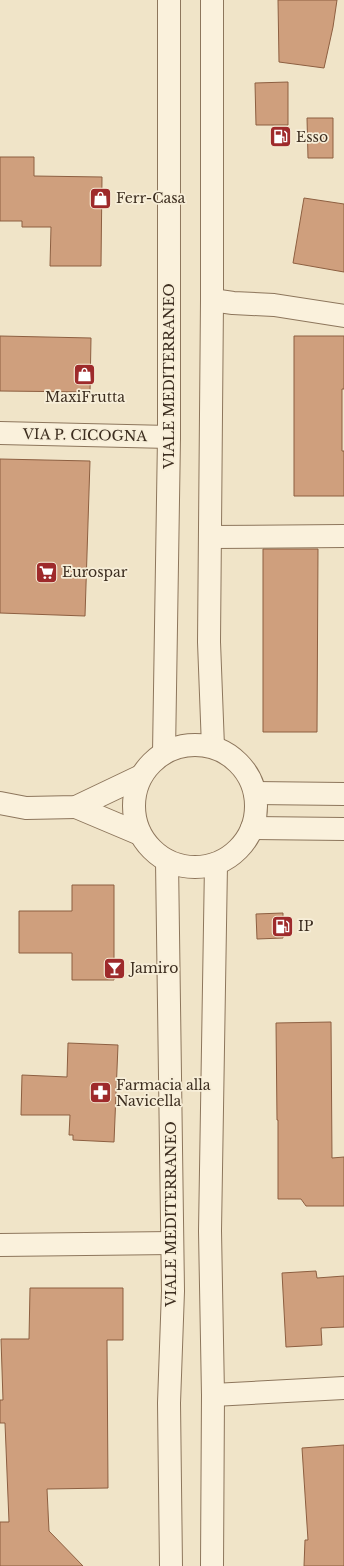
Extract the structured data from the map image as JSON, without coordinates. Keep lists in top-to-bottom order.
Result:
{
  "streets": {
    "street": ["VIALE MEDITERRANEO", "VIA P. CICOGNA"]
  },
  "crossings": [
    ["VIALE MEDITERRANEO", "VIA P. CICOGNA"]
  ],
  "places": {
    "fuel station": ["Esso", "IP"],
    "shop": ["Ferr-Casa", "MaxiFrutta"],
    "supermarket": ["Eurospar"],
    "bar": ["Jamiro"],
    "pharmacy": ["Farmacia alla Navicella"]
  }
}
